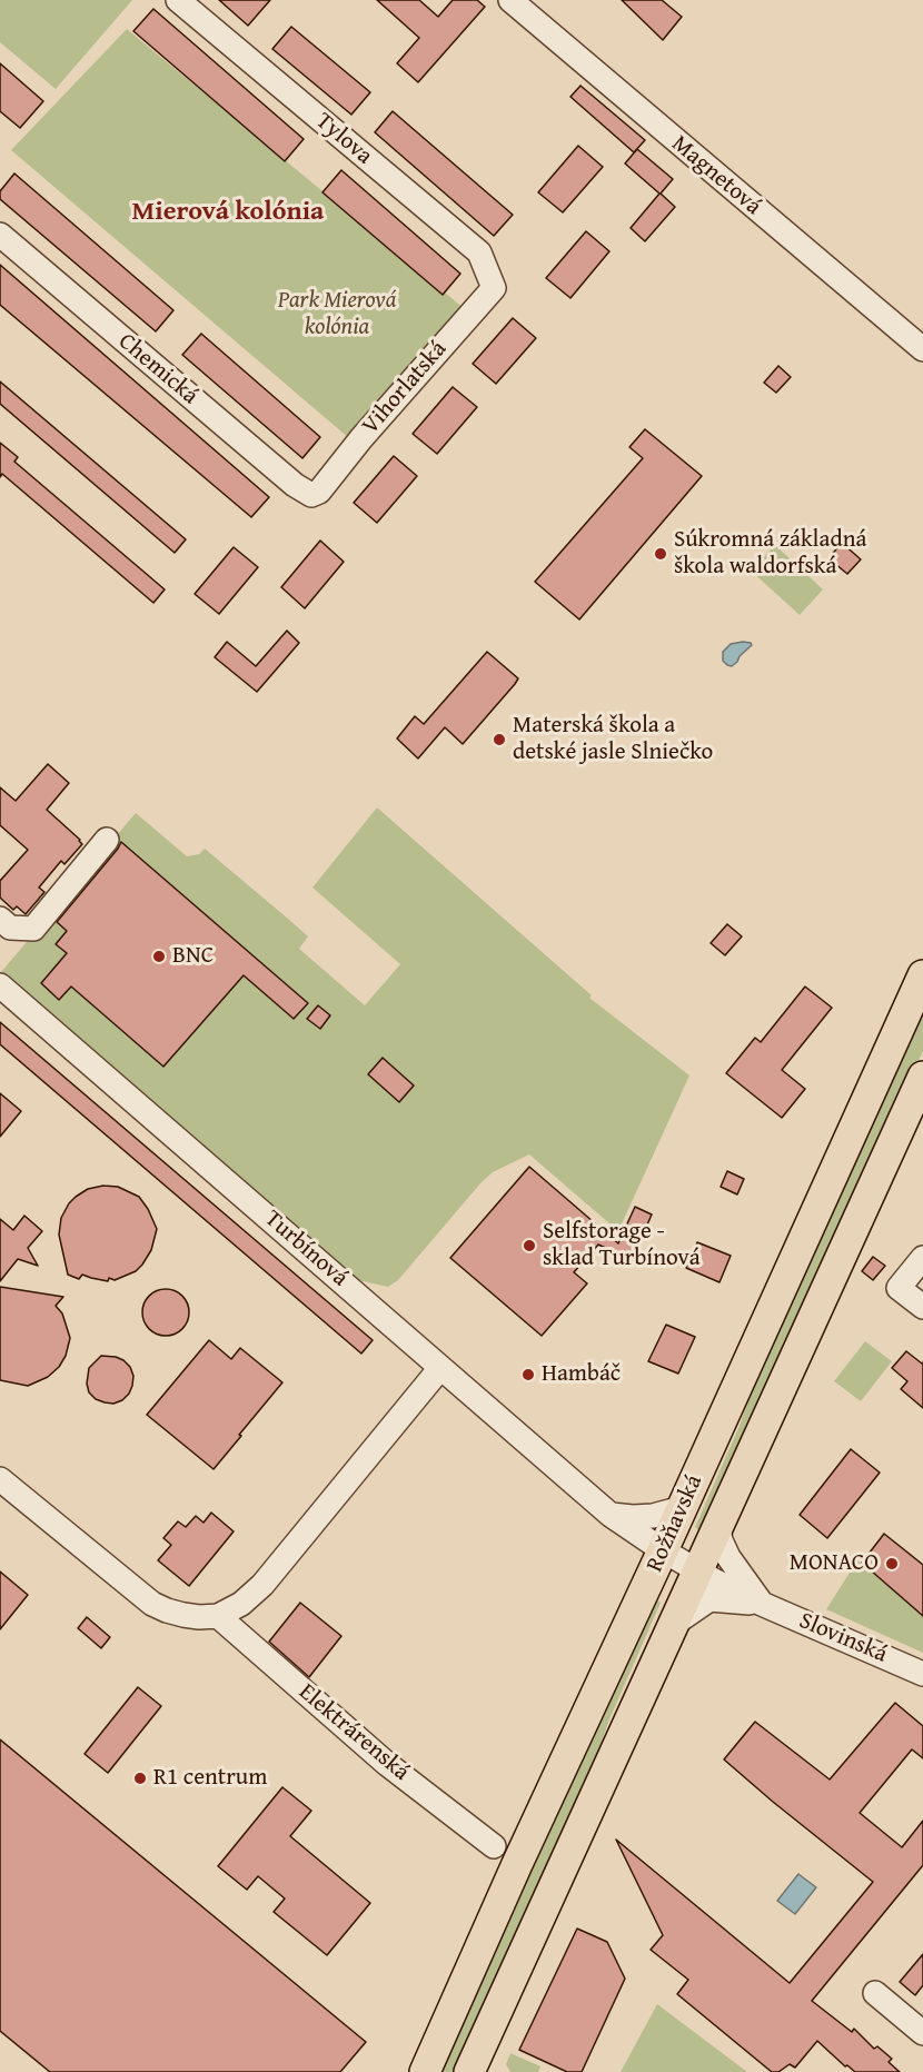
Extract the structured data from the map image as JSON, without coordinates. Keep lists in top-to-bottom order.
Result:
{
  "streets": {
    "main road": ["Rožňavská"],
    "street": [
      "Tylova",
      "Magnetová",
      "Chemická",
      "Vihorlatská",
      "Turbínová",
      "Slovinská",
      "Elektrárenská"
    ]
  },
  "crossings": [
    ["Tylova", "Vihorlatská"],
    ["Chemická", "Vihorlatská"],
    ["Turbínová", "Rožňavská"],
    ["Turbínová", "Slovinská"],
    ["Rožňavská", "Slovinská"]
  ],
  "districts": ["Mierová kolónia"],
  "parks": ["Park Mierová kolónia"],
  "places": [
    "Súkromná základná škola waldorfská",
    "Materská škola a detské jasle Slniečko",
    "BNC",
    "Selfstorage - sklad Turbínová",
    "Hambáč",
    "MONACO",
    "R1 centrum"
  ]
}
